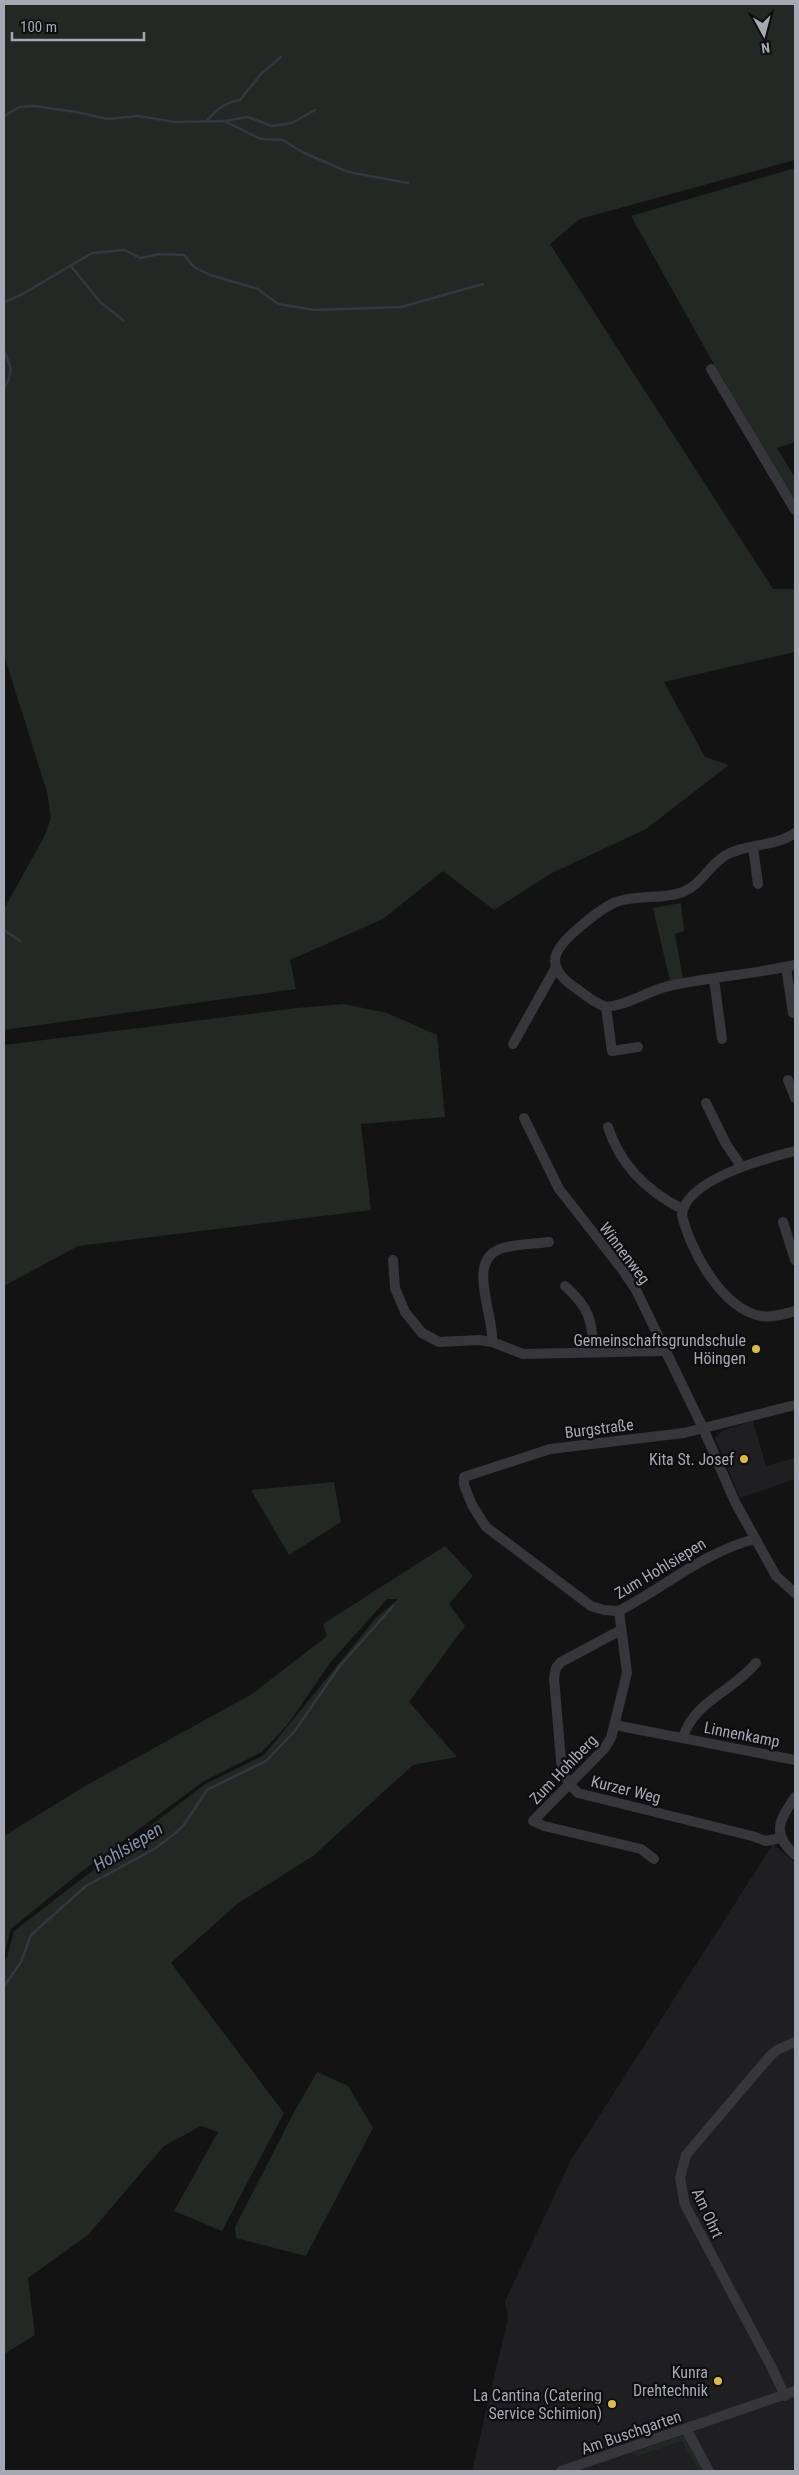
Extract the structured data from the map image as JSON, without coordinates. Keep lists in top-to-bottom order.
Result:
{
  "streets": {
    "street": [
      "Winnenweg",
      "Burgstraße",
      "Zum Hohlsiepen",
      "Linnenkamp",
      "Zum Hohlberg",
      "Kurzer Weg",
      "Am Ohrt",
      "Am Buschgarten"
    ]
  },
  "crossings": [
    ["Winnenweg", "Burgstraße"],
    ["Winnenweg", "Zum Hohlsiepen"],
    ["Burgstraße", "Zum Hohlsiepen"],
    ["Zum Hohlsiepen", "Zum Hohlberg"],
    ["Linnenkamp", "Zum Hohlberg"],
    ["Zum Hohlberg", "Kurzer Weg"],
    ["Am Ohrt", "Am Buschgarten"]
  ],
  "water": ["Hohlsiepen"],
  "places": [
    "Gemeinschaftsgrundschule Höingen",
    "Kita St. Josef",
    "Kunra Drehtechnik",
    "La Cantina (Catering Service Schimion)"
  ],
  "scale_bar": "100 m",
  "north": "bottom"
}
